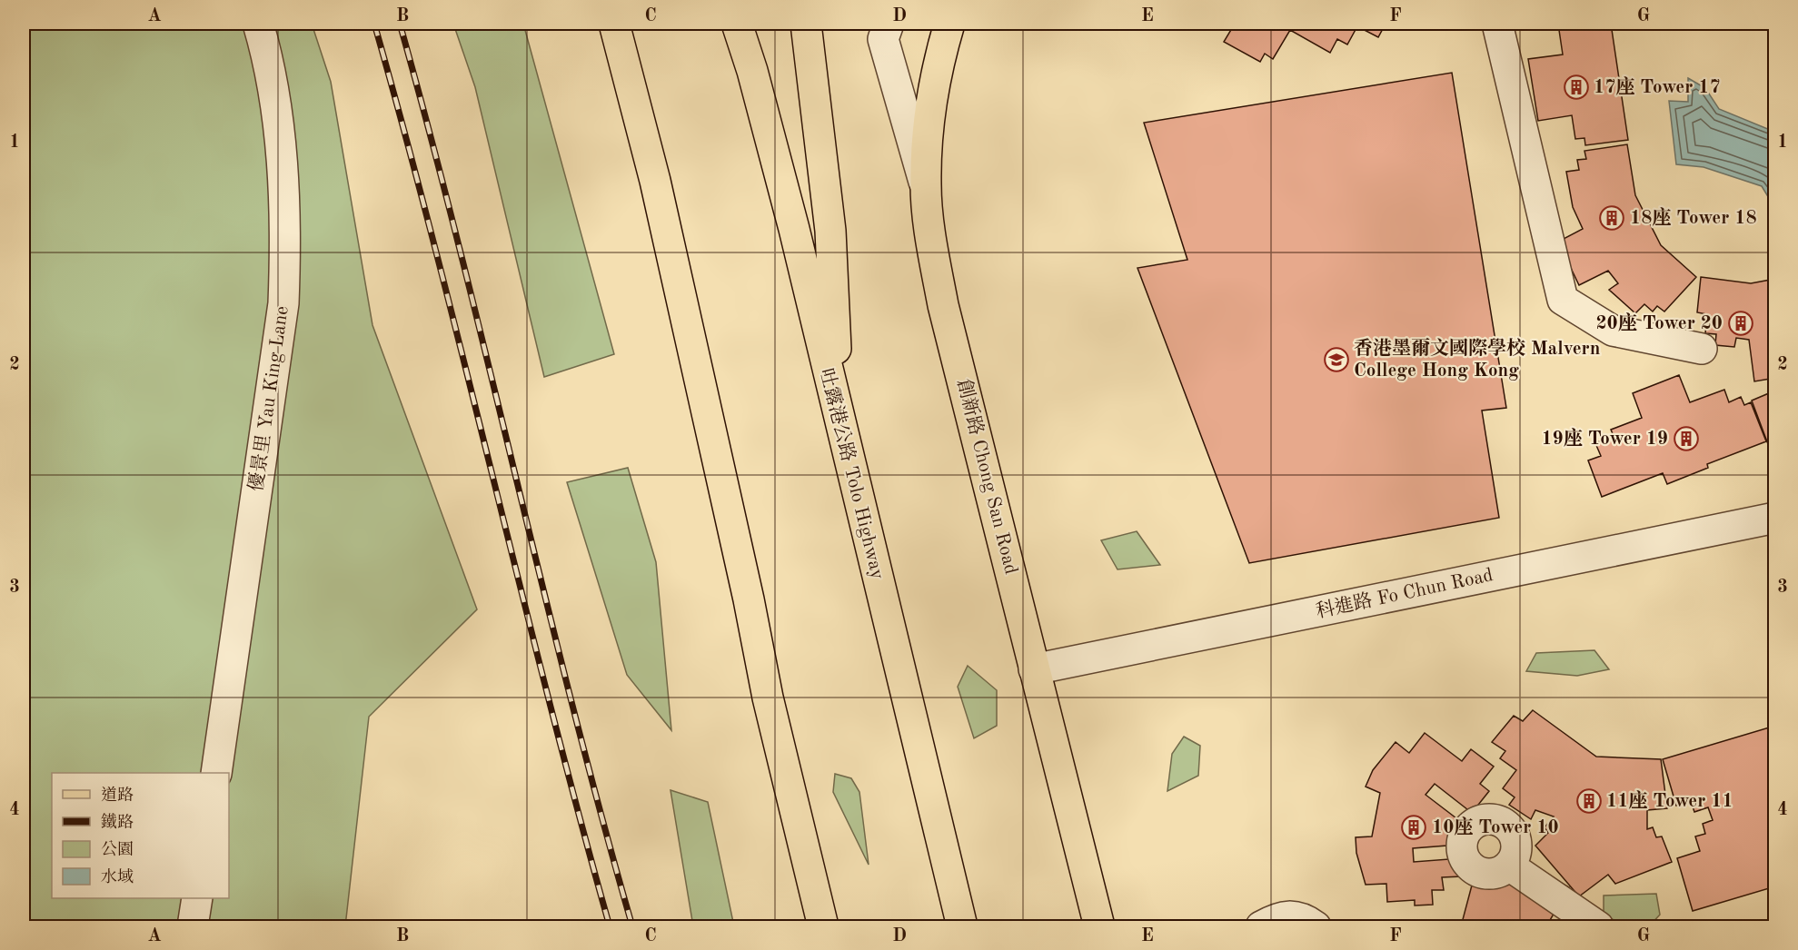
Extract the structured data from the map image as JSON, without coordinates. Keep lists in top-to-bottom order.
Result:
{
  "streets": {
    "main road": ["吐露港公路 Tolo Highway", "創新路 Chong San Road"],
    "street": ["優景里 Yau King Lane", "科進路 Fo Chun Road"]
  },
  "crossings": [
    ["創新路 Chong San Road", "科進路 Fo Chun Road"]
  ],
  "places": {
    "building": [
      "17座 Tower 17",
      "18座 Tower 18",
      "20座 Tower 20",
      "19座 Tower 19",
      "11座 Tower 11",
      "10座 Tower 10"
    ],
    "school or university": ["香港墨爾文國際學校 Malvern College Hong Kong"]
  },
  "legend": [
    "道路",
    "鐵路",
    "公園",
    "水域"
  ],
  "grid": {
    "columns": [
      "A",
      "B",
      "C",
      "D",
      "E",
      "F",
      "G"
    ],
    "rows": [
      "1",
      "2",
      "3",
      "4"
    ]
  }
}
